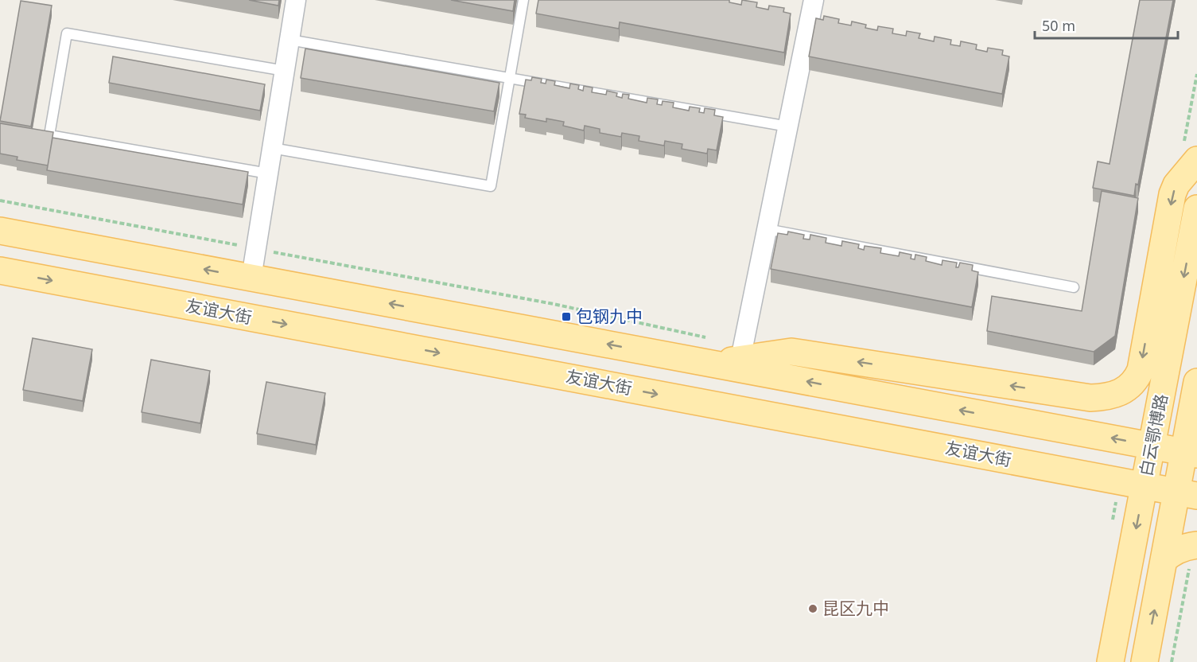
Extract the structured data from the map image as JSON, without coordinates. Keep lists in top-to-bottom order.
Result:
{
  "streets": {
    "main road": ["友谊大街", "白云鄂博路"]
  },
  "crossings": [
    ["友谊大街", "白云鄂博路"]
  ],
  "places": {
    "transit": ["包钢九中"],
    "other": ["昆区九中"]
  },
  "scale_bar": "50 m"
}
